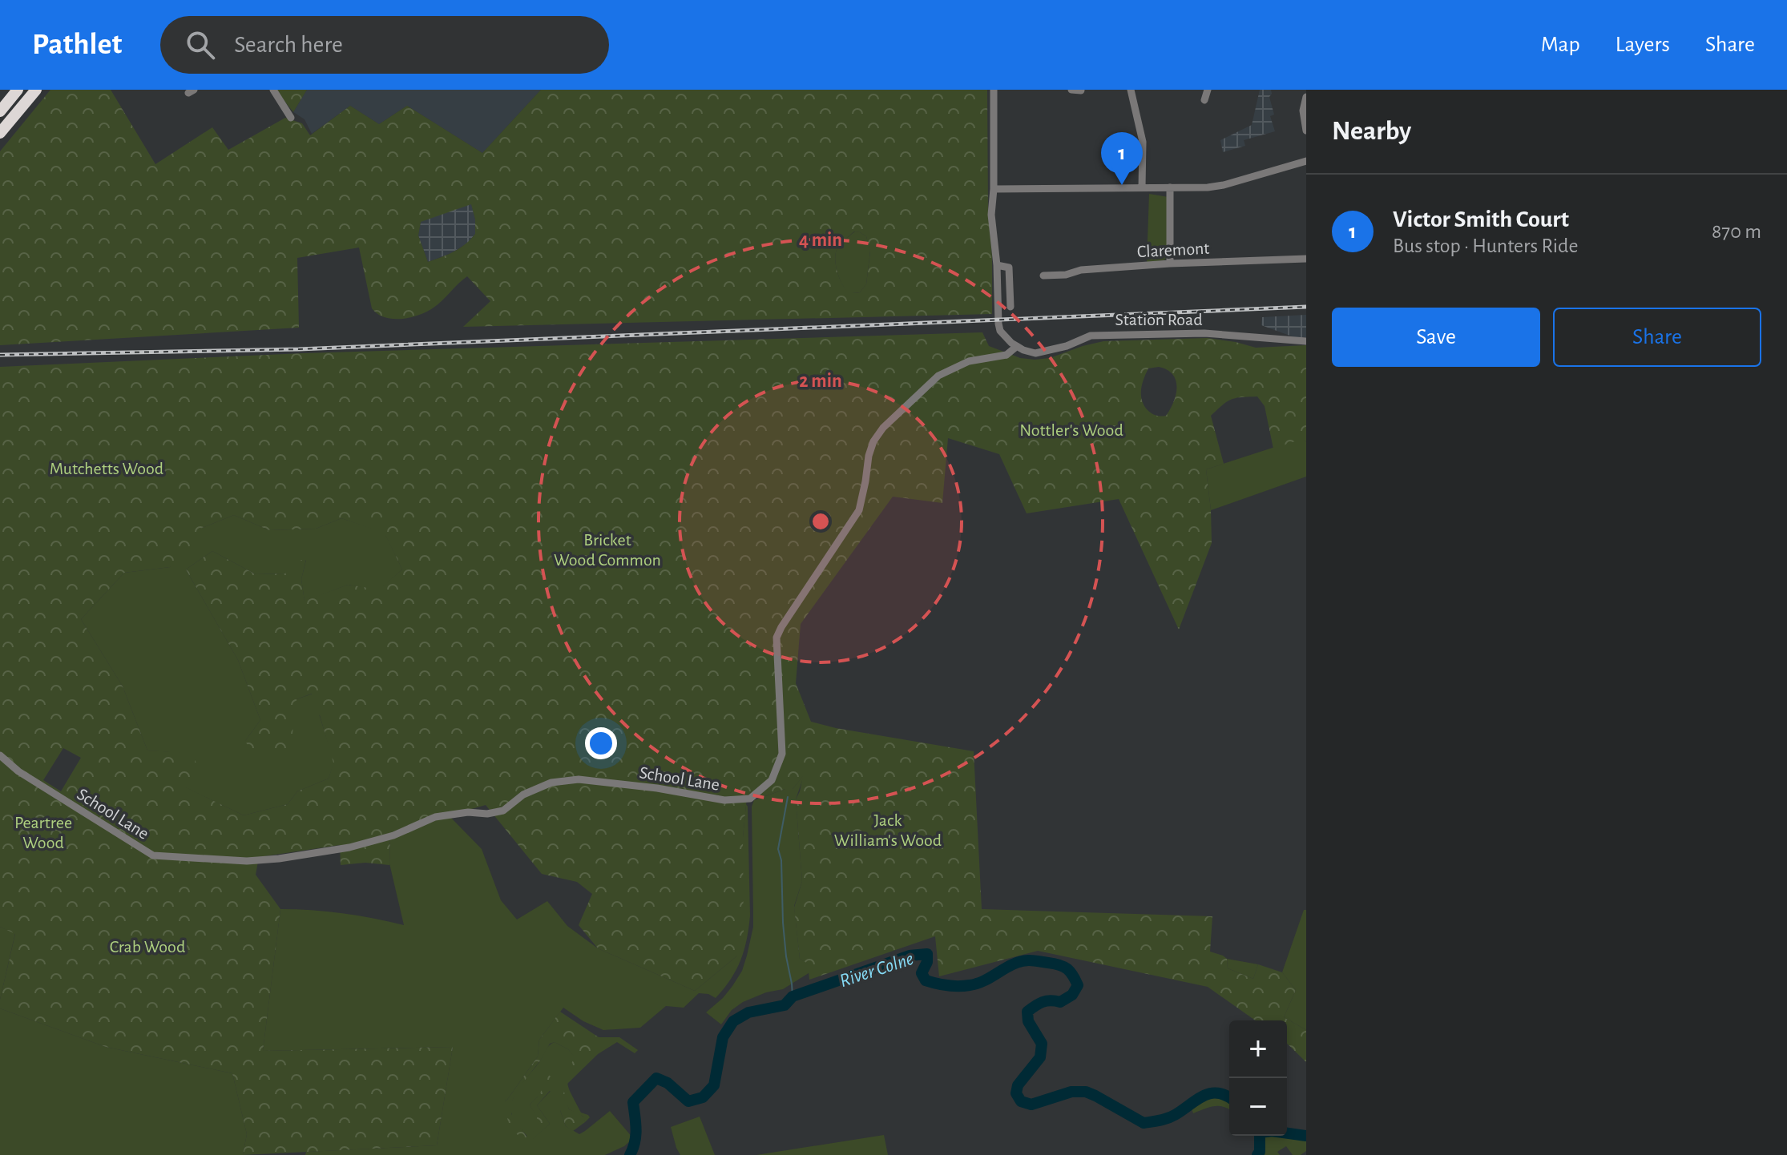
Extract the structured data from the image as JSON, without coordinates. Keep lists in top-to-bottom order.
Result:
{
  "streets": {
    "street": ["Claremont", "Station Road", "School Lane"]
  },
  "crossings": [
    ["Station Road", "School Lane"]
  ],
  "water": ["River Colne"],
  "parks": [
    "Nottler's Wood",
    "Mutchetts Wood",
    "Bricket Wood Common",
    "Jack William's Wood",
    "Peartree Wood",
    "Crab Wood"
  ],
  "page": {
    "header": "Pathlet",
    "search": "Search here",
    "nav": ["Map", "Layers", "Share"],
    "heading": "Nearby",
    "pins": "1",
    "list": [
      {
        "mark": "1",
        "name": "Victor Smith Court",
        "note": "Bus stop · Hunters Ride",
        "value": "870 m"
      }
    ],
    "buttons": ["Save", "Share"],
    "map_buttons": ["+", "−"]
  },
  "rings": ["4 min", "2 min"]
}
